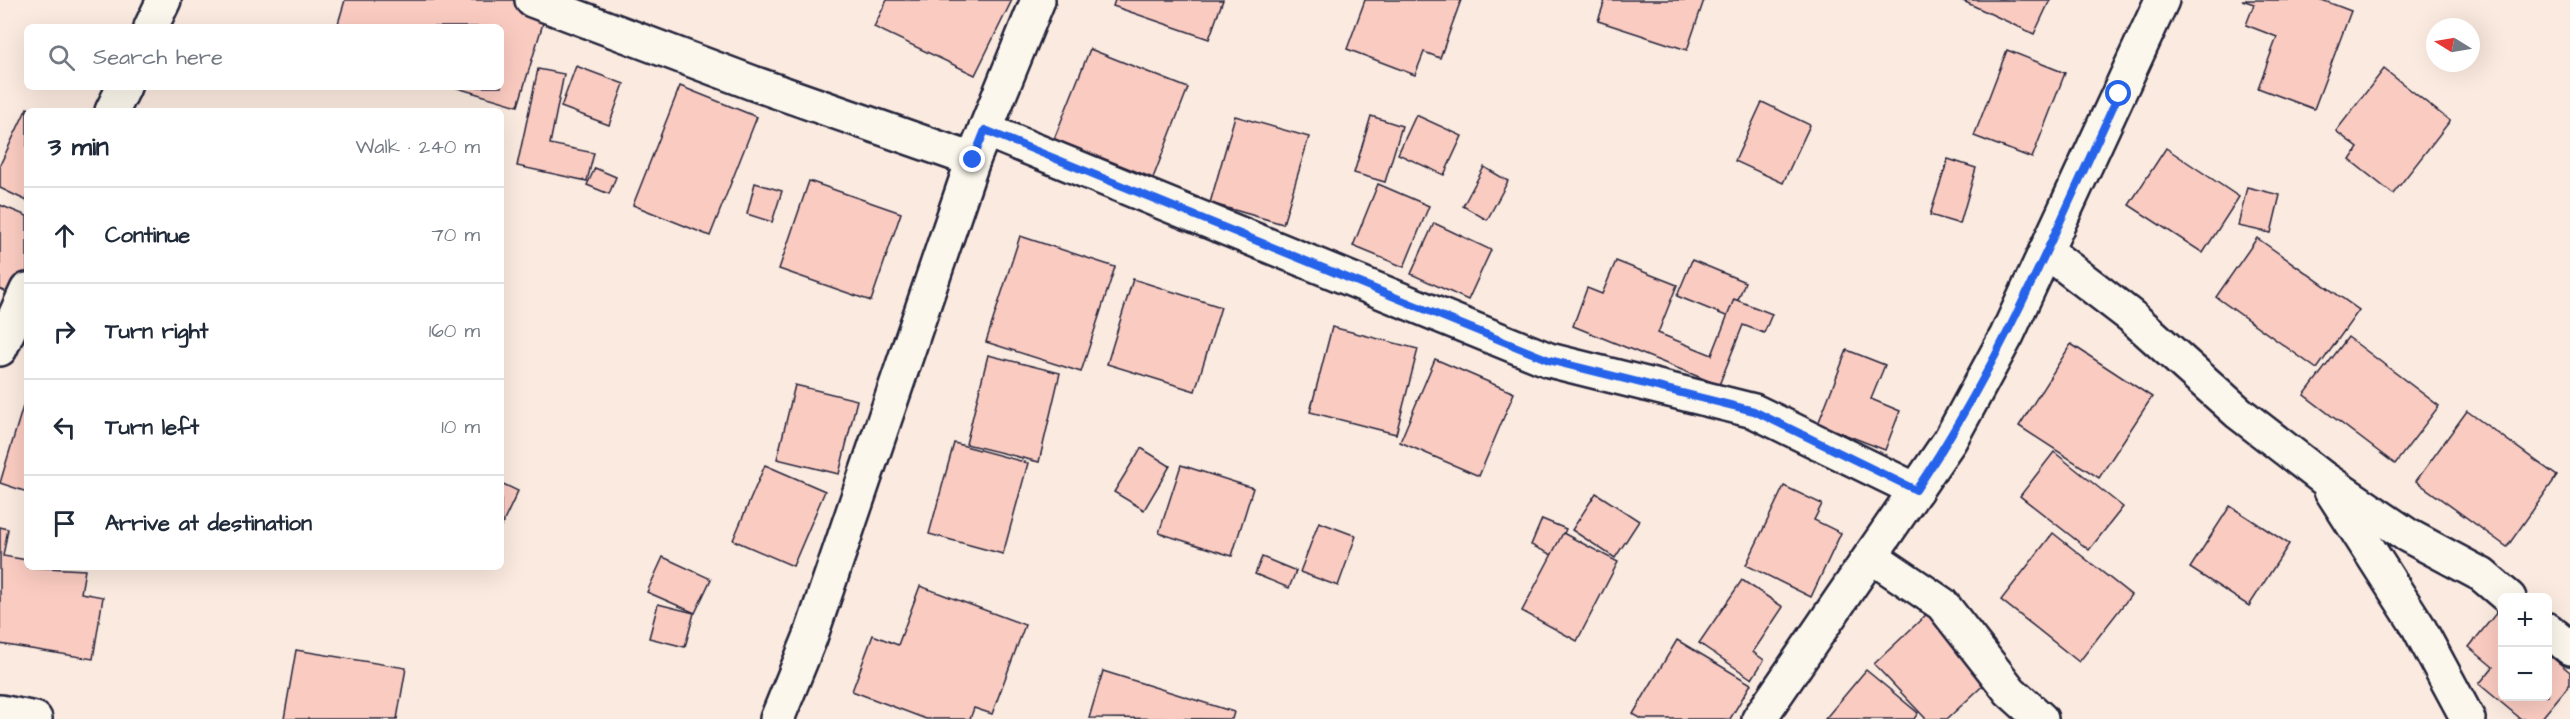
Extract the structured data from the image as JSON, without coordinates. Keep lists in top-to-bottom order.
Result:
{
  "north": "left",
  "page": {
    "search": "Search here",
    "heading": ["3 min", "Walk · 240 m"],
    "list": [
      ["Continue", "70 m"],
      ["Turn right", "160 m"],
      ["Turn left", "10 m"],
      "Arrive at destination"
    ],
    "map_buttons": ["+", "−"]
  }
}
